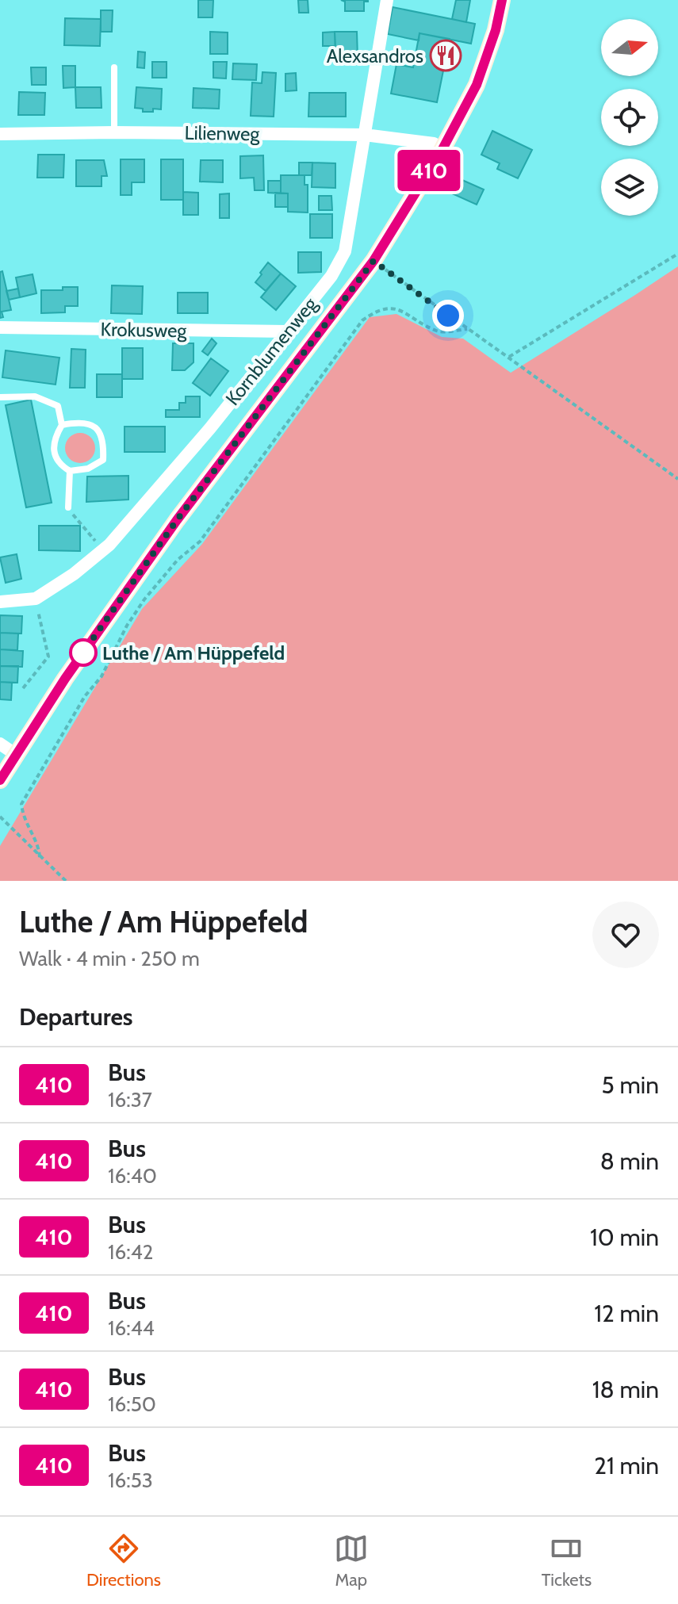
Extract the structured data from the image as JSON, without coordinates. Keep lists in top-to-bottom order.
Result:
{
  "streets": {
    "street": ["Lilienweg", "Krokusweg", "Kornblumenweg"]
  },
  "crossings": [
    ["Lilienweg", "Kornblumenweg"],
    ["Krokusweg", "Kornblumenweg"]
  ],
  "places": {
    "restaurant": ["Alexsandros"],
    "other": ["Luthe / Am Hüppefeld"]
  },
  "lines": ["bus line 410"],
  "north": "right",
  "page": {
    "on_map": "410",
    "heading": [
      ["Luthe / Am Hüppefeld", "Walk · 4 min · 250 m"],
      "Departures"
    ],
    "list": [
      {
        "mark": "410",
        "name": "Bus",
        "note": "16:37",
        "value": "5 min"
      },
      {
        "mark": "410",
        "name": "Bus",
        "note": "16:40",
        "value": "8 min"
      },
      {
        "mark": "410",
        "name": "Bus",
        "note": "16:42",
        "value": "10 min"
      },
      {
        "mark": "410",
        "name": "Bus",
        "note": "16:44",
        "value": "12 min"
      },
      {
        "mark": "410",
        "name": "Bus",
        "note": "16:50",
        "value": "18 min"
      },
      {
        "mark": "410",
        "name": "Bus",
        "note": "16:53",
        "value": "21 min"
      }
    ],
    "tabs": ["Directions", "Map", "Tickets"]
  }
}
